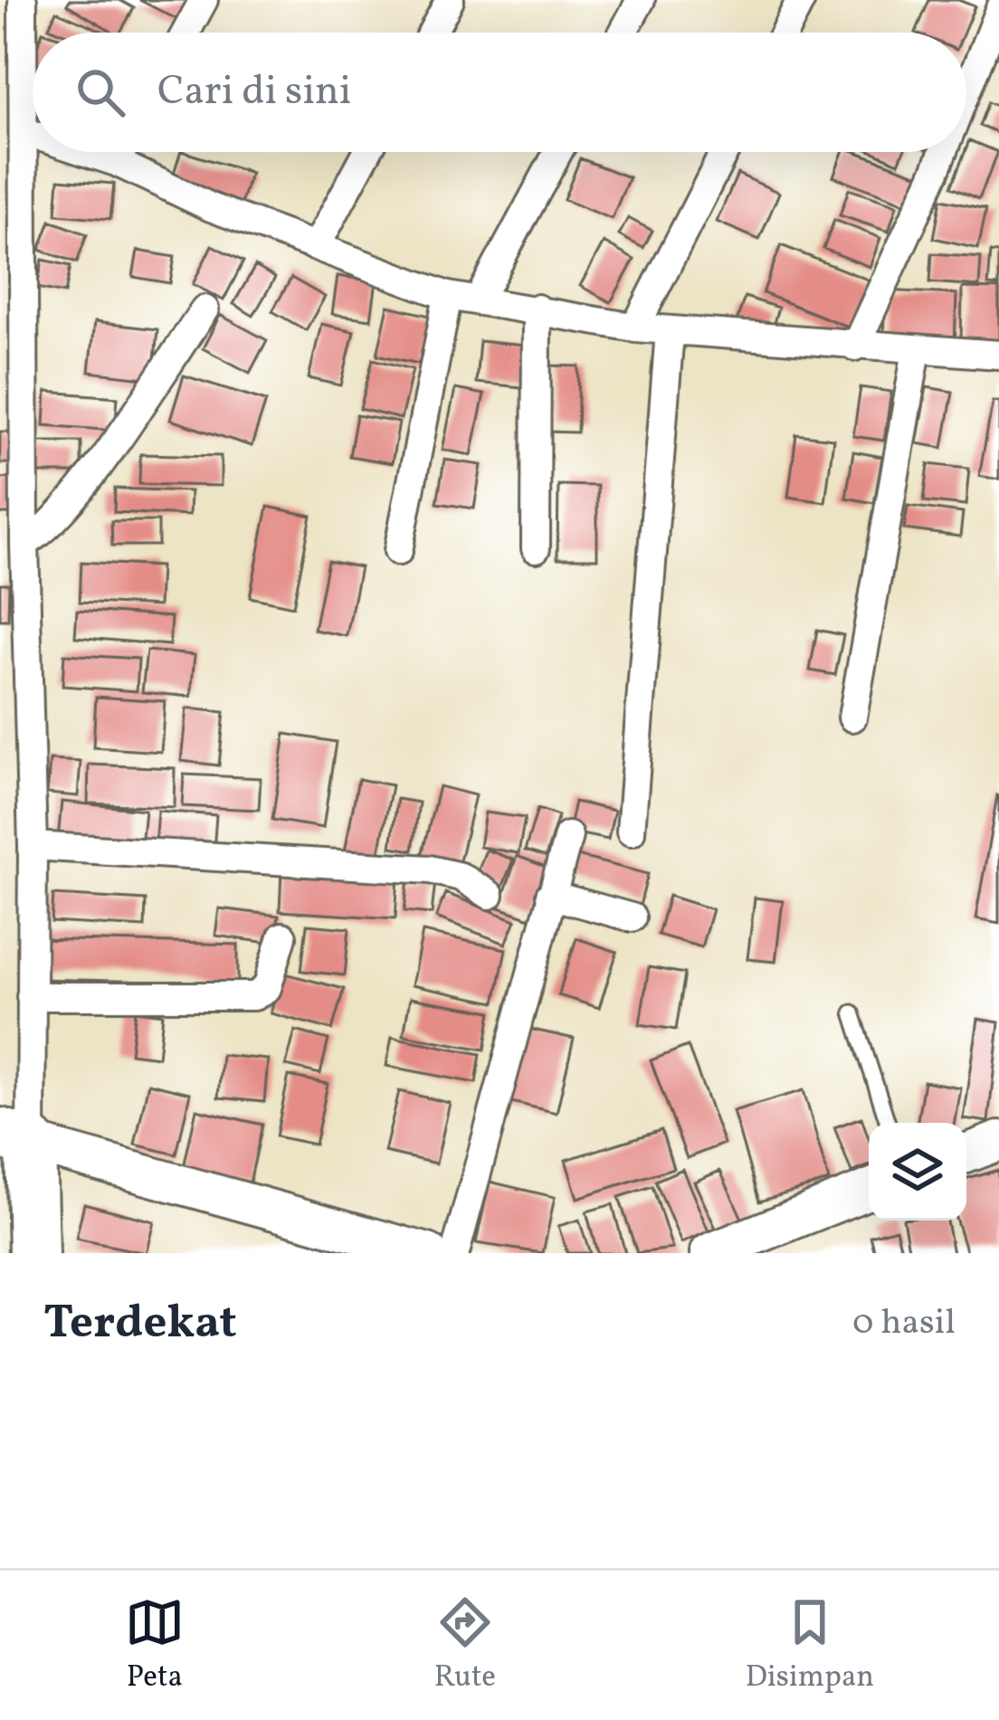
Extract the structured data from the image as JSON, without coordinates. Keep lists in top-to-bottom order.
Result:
{
  "page": {
    "search": "Cari di sini",
    "heading": ["Terdekat", "0 hasil"],
    "nav": ["Peta", "Rute", "Disimpan"]
  }
}
